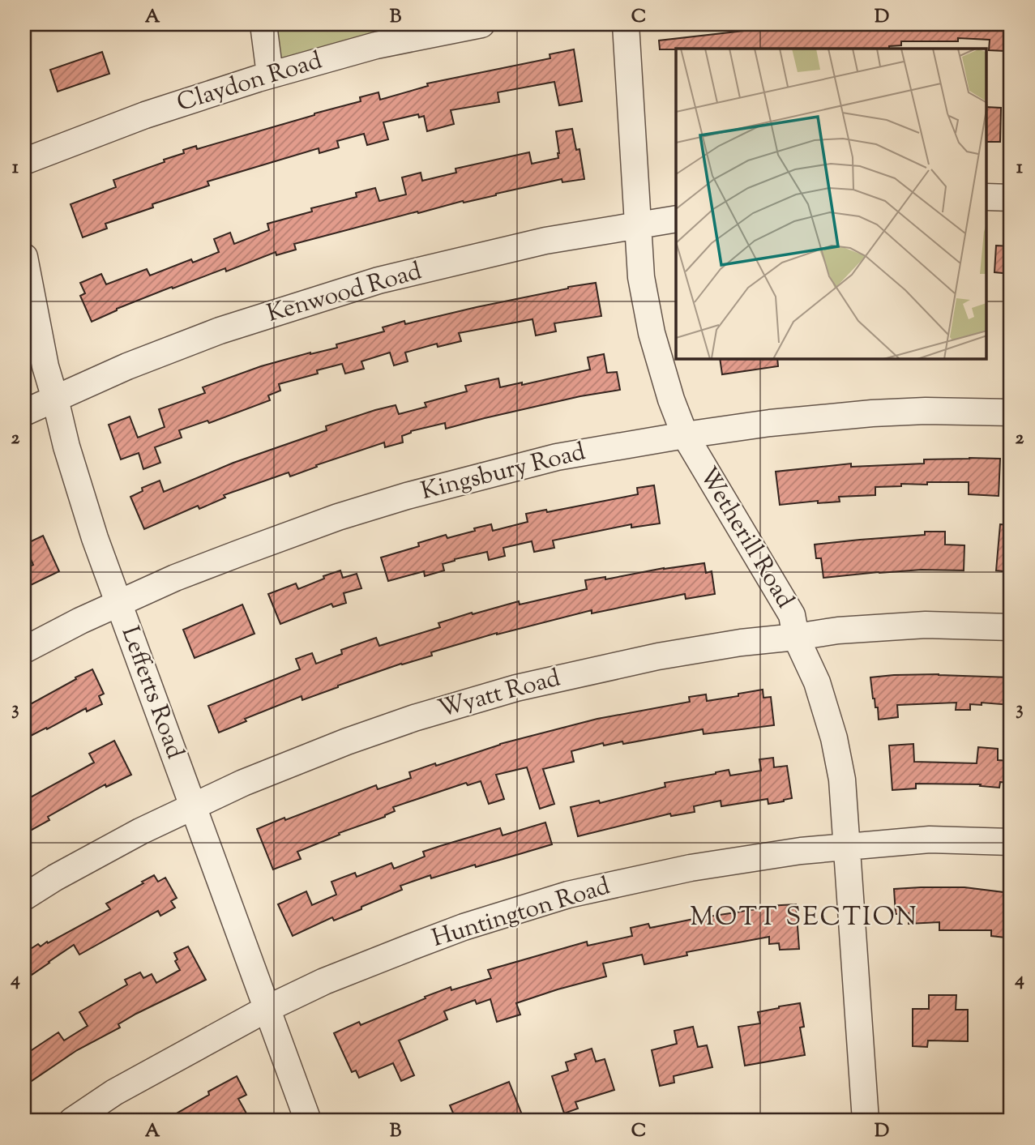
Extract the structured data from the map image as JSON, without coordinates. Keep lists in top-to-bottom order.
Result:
{
  "streets": {
    "street": [
      "Claydon Road",
      "Kenwood Road",
      "Kingsbury Road",
      "Wetherill Road",
      "Lefferts Road",
      "Wyatt Road",
      "Huntington Road"
    ]
  },
  "crossings": [
    ["Kenwood Road", "Wetherill Road"],
    ["Kenwood Road", "Lefferts Road"],
    ["Kingsbury Road", "Wetherill Road"],
    ["Kingsbury Road", "Lefferts Road"],
    ["Wetherill Road", "Wyatt Road"],
    ["Wetherill Road", "Huntington Road"],
    ["Lefferts Road", "Wyatt Road"],
    ["Lefferts Road", "Huntington Road"]
  ],
  "districts": ["MOTT SECTION"],
  "grid": {
    "columns": [
      "A",
      "B",
      "C",
      "D"
    ],
    "rows": [
      "1",
      "2",
      "3",
      "4"
    ]
  }
}
